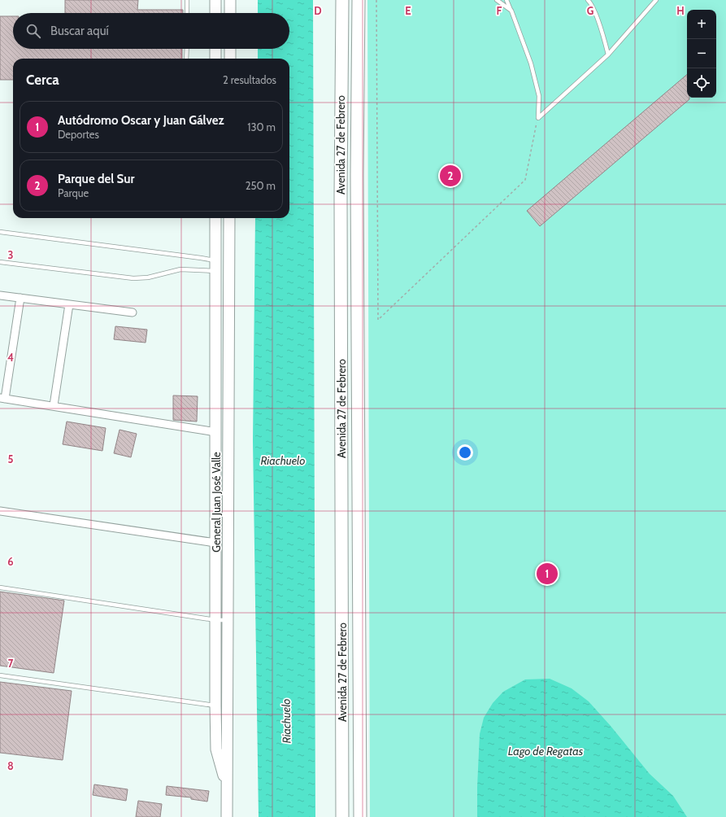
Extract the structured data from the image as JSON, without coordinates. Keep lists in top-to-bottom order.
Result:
{
  "streets": {
    "main road": ["Avenida 27 de Febrero", "General Juan José Valle"]
  },
  "water": ["Riachuelo", "Lago de Regatas"],
  "page": {
    "map_buttons": ["+", "−"],
    "search": "Buscar aquí",
    "heading": ["Cerca", "2 resultados"],
    "list": [
      {
        "mark": "1",
        "name": "Autódromo Oscar y Juan Gálvez",
        "note": "Deportes",
        "value": "130 m"
      },
      {
        "mark": "2",
        "name": "Parque del Sur",
        "note": "Parque",
        "value": "250 m"
      }
    ],
    "pins": ["2", "1"]
  },
  "grid": {
    "columns": [
      "D",
      "E",
      "F",
      "G",
      "H"
    ],
    "rows": [
      "3",
      "4",
      "5",
      "6",
      "7",
      "8"
    ]
  }
}
